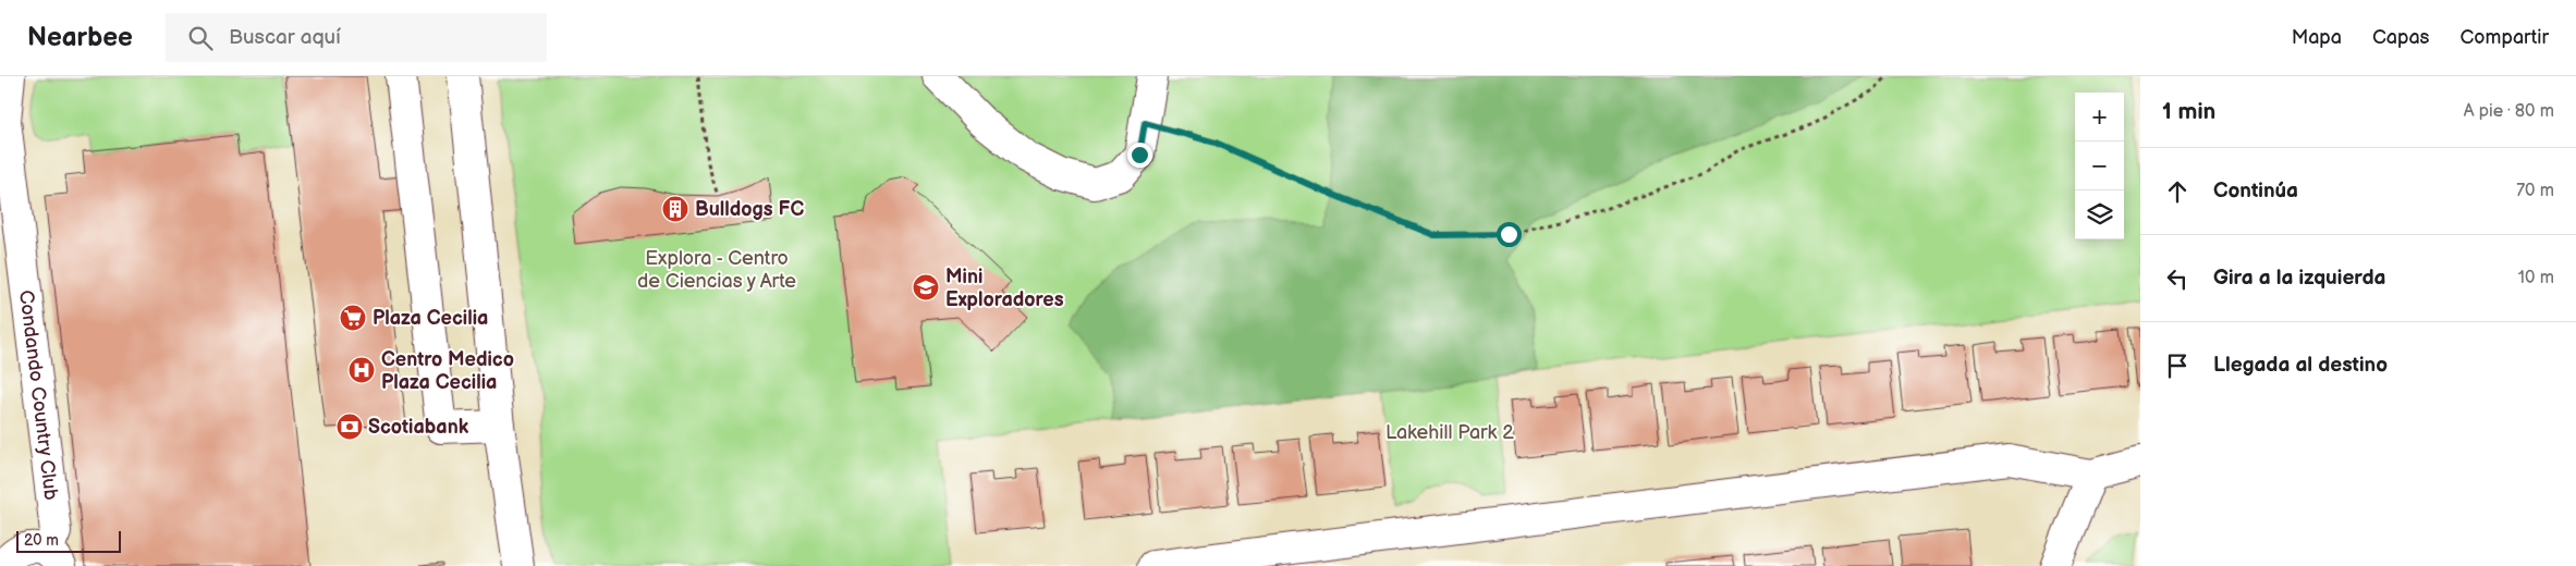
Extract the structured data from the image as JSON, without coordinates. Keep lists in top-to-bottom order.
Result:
{
  "streets": {
    "street": ["Condando Country Club"]
  },
  "parks": ["Explora - Centro de Ciencias y Arte", "Lakehill Park 2"],
  "places": {
    "building": ["Bulldogs FC"],
    "school or university": ["Mini Exploradores"],
    "supermarket": ["Plaza Cecilia"],
    "hospital": ["Centro Medico Plaza Cecilia"],
    "bank": ["Scotiabank"]
  },
  "scale_bar": "20 m",
  "page": {
    "header": "Nearbee",
    "search": "Buscar aquí",
    "nav": ["Mapa", "Capas", "Compartir"],
    "heading": ["1 min", "A pie · 80 m"],
    "map_buttons": ["+", "−"],
    "list": [
      ["Continúa", "70 m"],
      ["Gira a la izquierda", "10 m"],
      "Llegada al destino"
    ],
    "scale": "20 m"
  }
}
